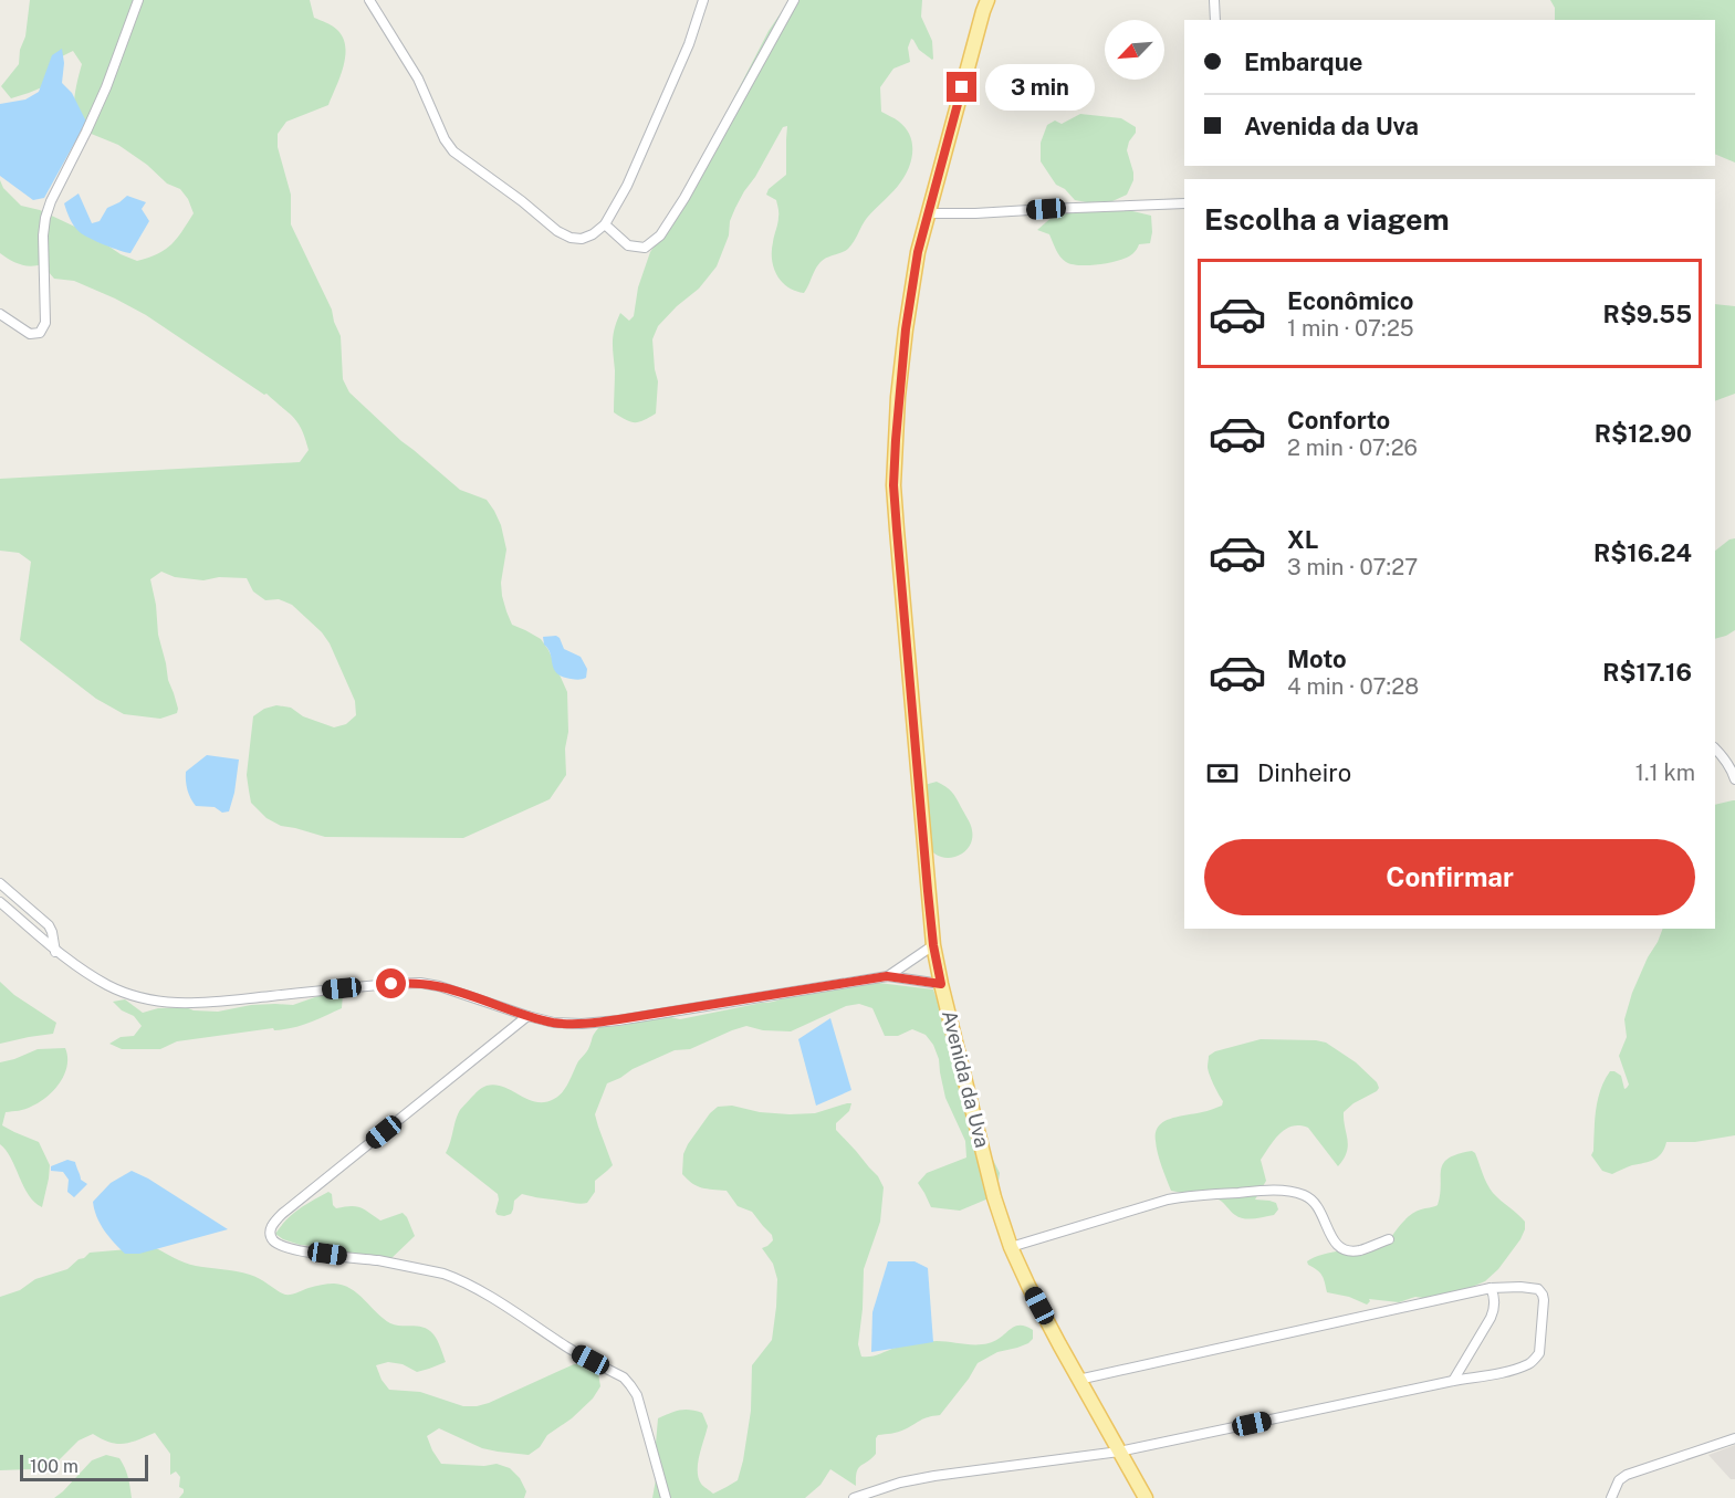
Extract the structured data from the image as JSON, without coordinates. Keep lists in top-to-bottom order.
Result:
{
  "streets": {
    "main road": ["Avenida da Uva"]
  },
  "scale_bar": "100 m",
  "north": "bottom left",
  "page": {
    "banner": ["Embarque", "Avenida da Uva"],
    "bubble": "3 min",
    "heading": "Escolha a viagem",
    "list": [
      {
        "name": "Econômico",
        "note": "1 min · 07:25",
        "value": "R$9.55"
      },
      {
        "name": "Conforto",
        "note": "2 min · 07:26",
        "value": "R$12.90"
      },
      {
        "name": "XL",
        "note": "3 min · 07:27",
        "value": "R$16.24"
      },
      {
        "name": "Moto",
        "note": "4 min · 07:28",
        "value": "R$17.16"
      }
    ],
    "pay": ["Dinheiro", "1.1 km"],
    "buttons": "Confirmar",
    "scale": "100 m"
  }
}
